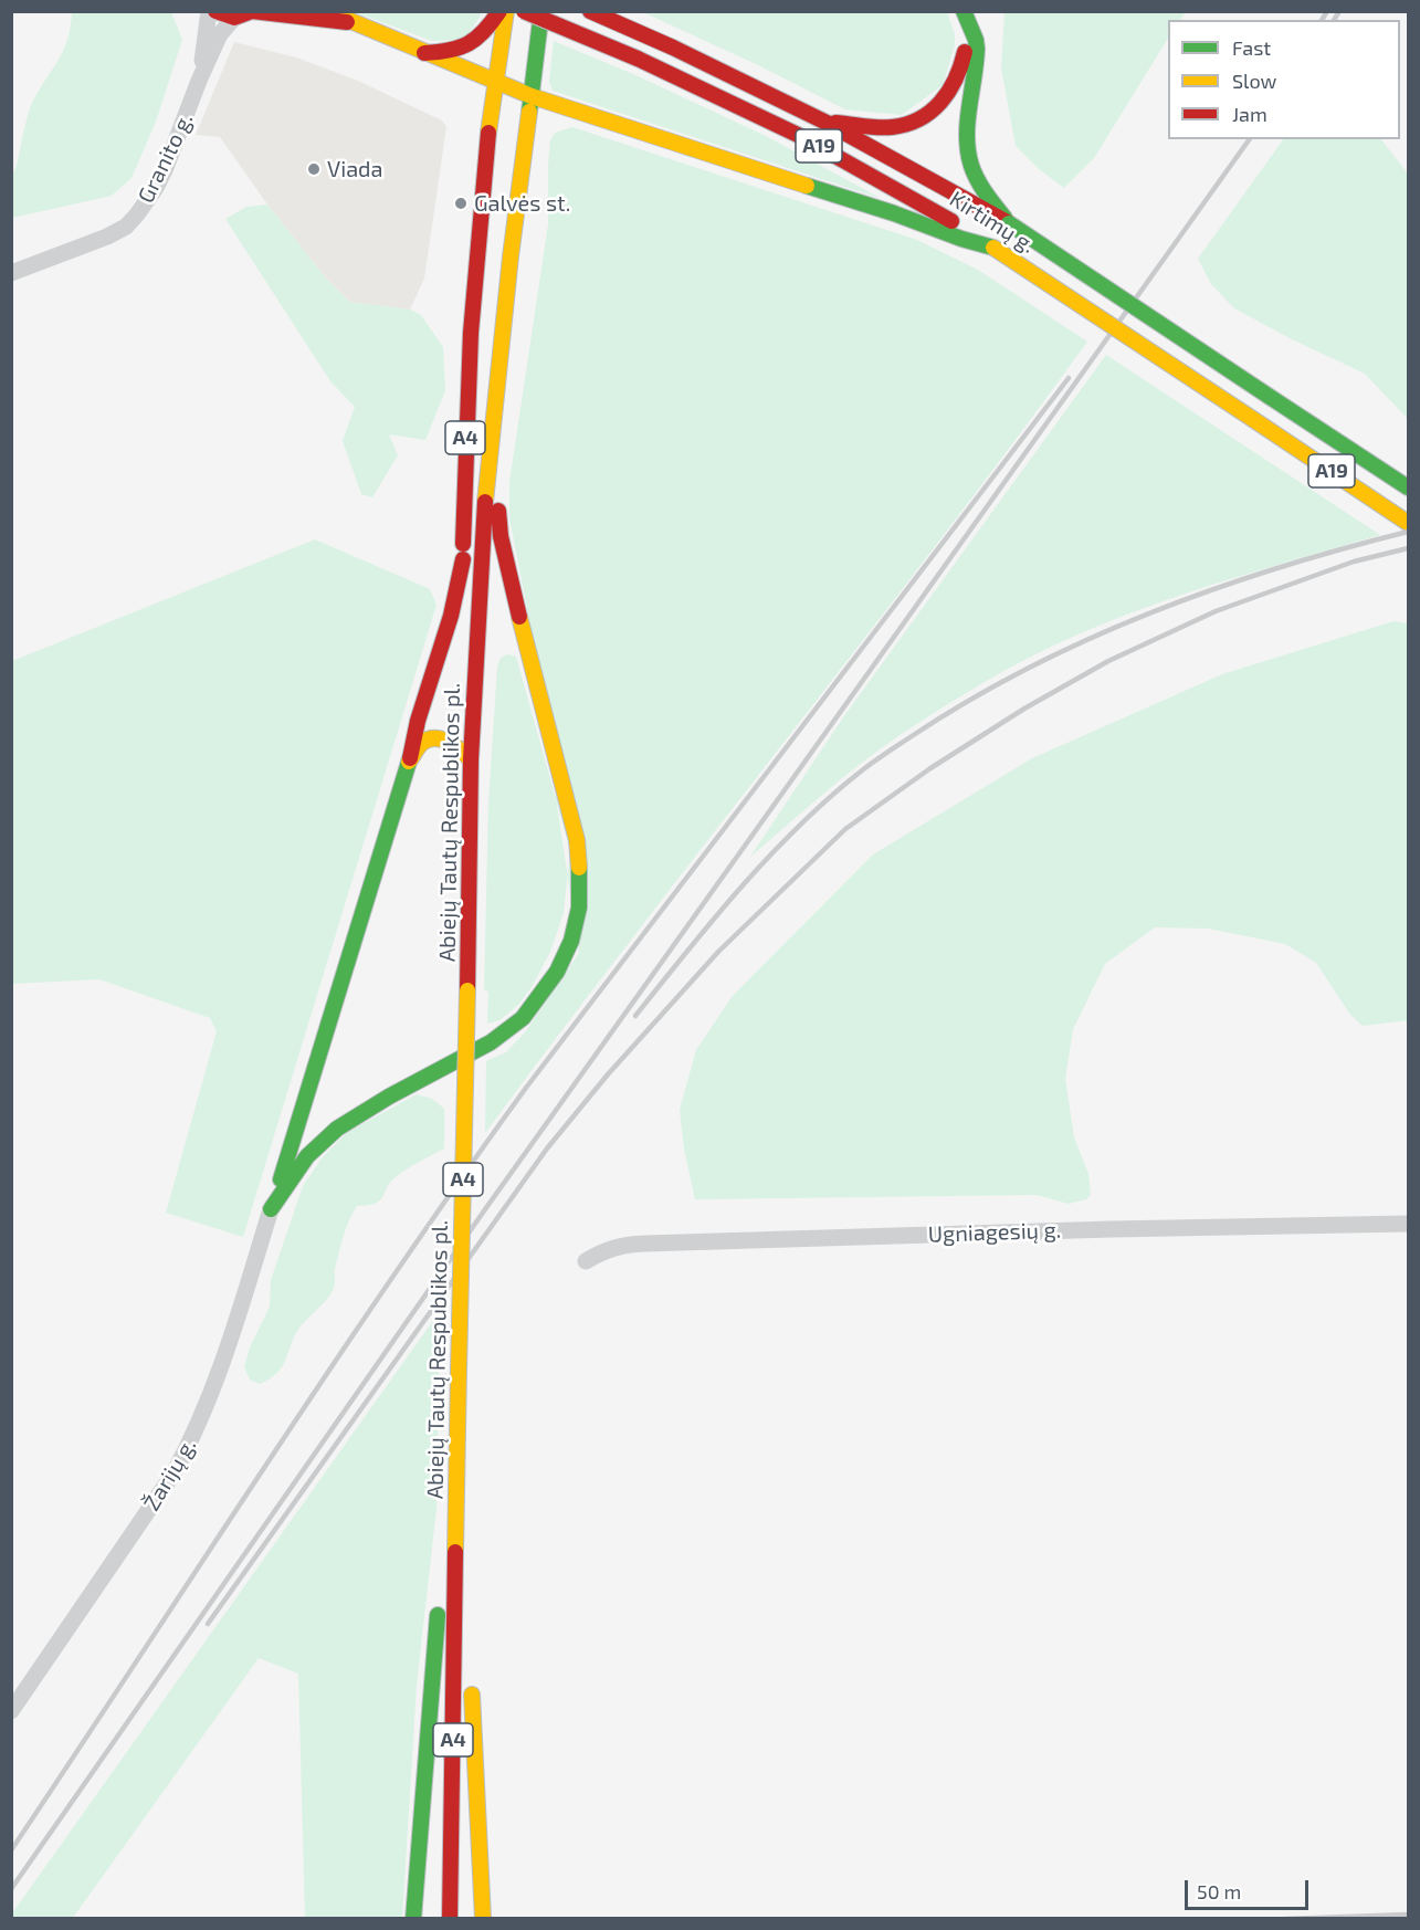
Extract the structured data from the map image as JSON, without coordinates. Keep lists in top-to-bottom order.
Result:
{
  "streets": {
    "highway": [
      "A19",
      "Kirtimų g.",
      "A4",
      "Abiejų Tautų Respublikos pl."
    ],
    "street": ["Granito g.", "Ugniagesių g.", "Žarijų g."]
  },
  "places": ["Viada", "Galvės st."],
  "legend": ["Fast", "Slow", "Jam"],
  "scale_bar": "50 m"
}
